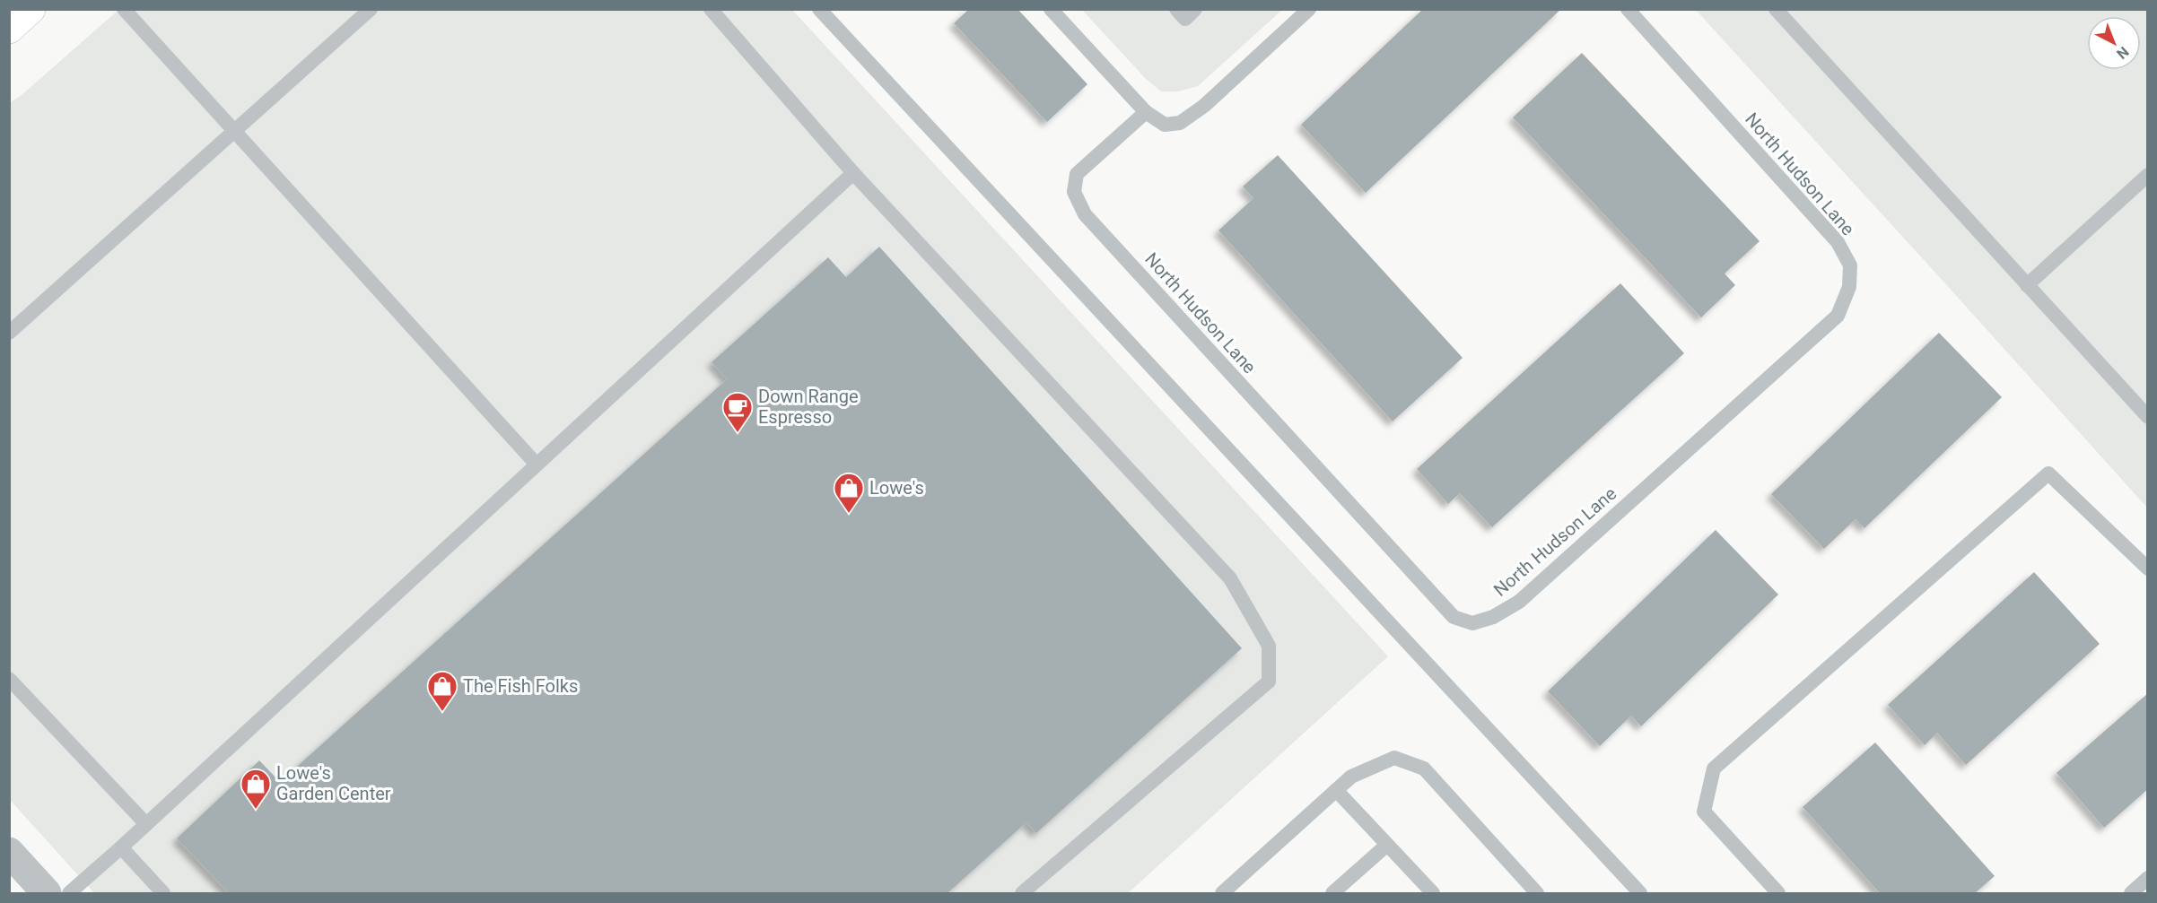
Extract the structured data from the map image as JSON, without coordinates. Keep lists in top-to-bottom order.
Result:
{
  "streets": {
    "lane": ["North Hudson Lane"]
  },
  "places": {
    "cafe": ["Down Range Espresso"],
    "shop": ["Lowe's", "The Fish Folks", "Lowe's Garden Center"]
  },
  "north": "bottom right"
}
